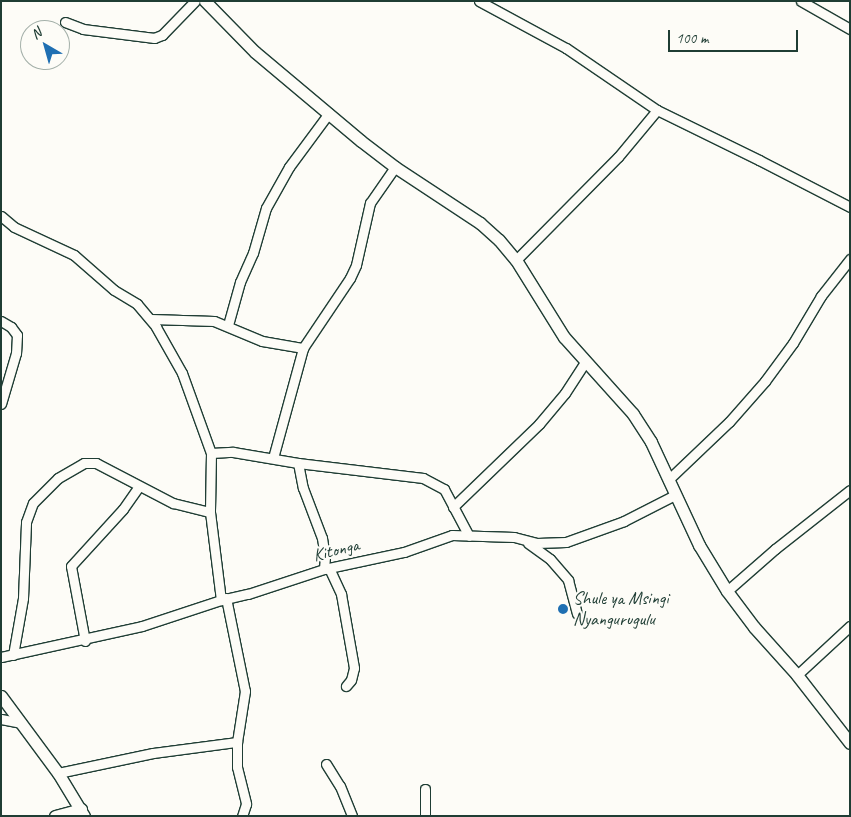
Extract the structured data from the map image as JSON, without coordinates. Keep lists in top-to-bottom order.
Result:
{
  "streets": {
    "street": ["Kitonga"]
  },
  "places": ["Shule ya Msingi Nyangurugulu"],
  "scale_bar": "100 m",
  "north": "top left"
}
